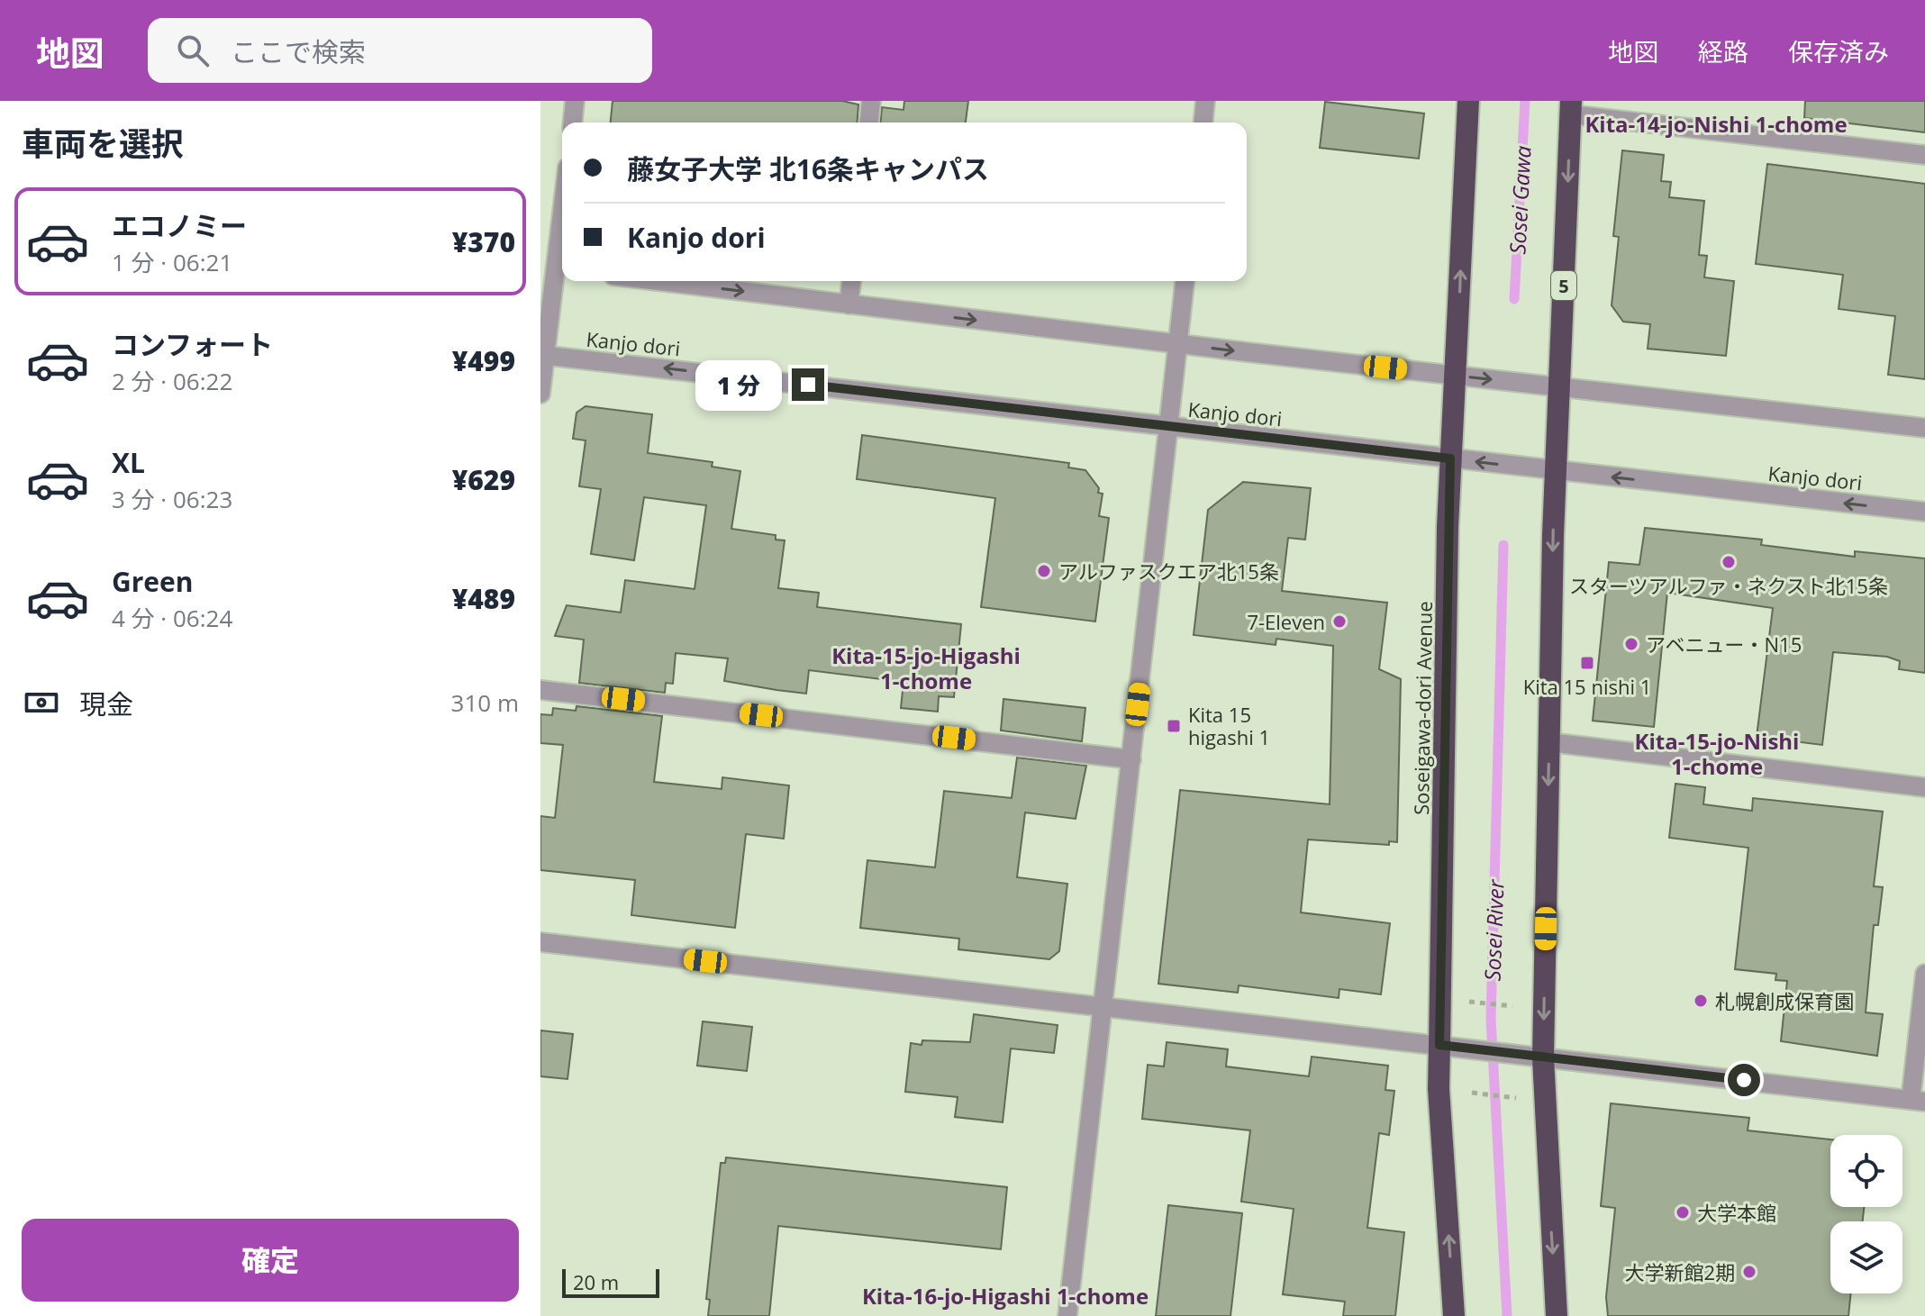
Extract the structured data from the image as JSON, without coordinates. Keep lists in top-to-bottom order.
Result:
{
  "streets": {
    "highway": ["5", "Soseigawa-dori Avenue"],
    "street": ["Kanjo dori"]
  },
  "crossings": [
    ["5", "Kanjo dori"],
    ["Kanjo dori", "Soseigawa-dori Avenue"]
  ],
  "districts": [
    "Kita-14-jo-Nishi 1-chome",
    "Kita-15-jo-Higashi 1-chome",
    "Kita-15-jo-Nishi 1-chome",
    "Kita-16-jo-Higashi 1-chome"
  ],
  "water": ["Sosei Gawa", "Sosei River"],
  "places": {
    "other": [
      "スターツアルファ・ネクスト北15条",
      "アルファスクエア北15条",
      "7-Eleven",
      "アベニュー・N15",
      "札幌創成保育園",
      "大学本館",
      "大学新館2期"
    ],
    "transit": ["Kita 15 nishi 1", "Kita 15 higashi 1"]
  },
  "scale_bar": "20 m",
  "page": {
    "header": "地図",
    "search": "ここで検索",
    "nav": ["地図", "経路", "保存済み"],
    "heading": "車両を選択",
    "banner": ["藤女子大学 北16条キャンパス", "Kanjo dori"],
    "list": [
      {
        "name": "エコノミー",
        "note": "1 分 · 06:21",
        "value": "¥370"
      },
      {
        "name": "コンフォート",
        "note": "2 分 · 06:22",
        "value": "¥499"
      },
      {
        "name": "XL",
        "note": "3 分 · 06:23",
        "value": "¥629"
      },
      {
        "name": "Green",
        "note": "4 分 · 06:24",
        "value": "¥489"
      }
    ],
    "bubble": "1 分",
    "pay": ["現金", "310 m"],
    "buttons": "確定",
    "scale": "20 m"
  }
}
